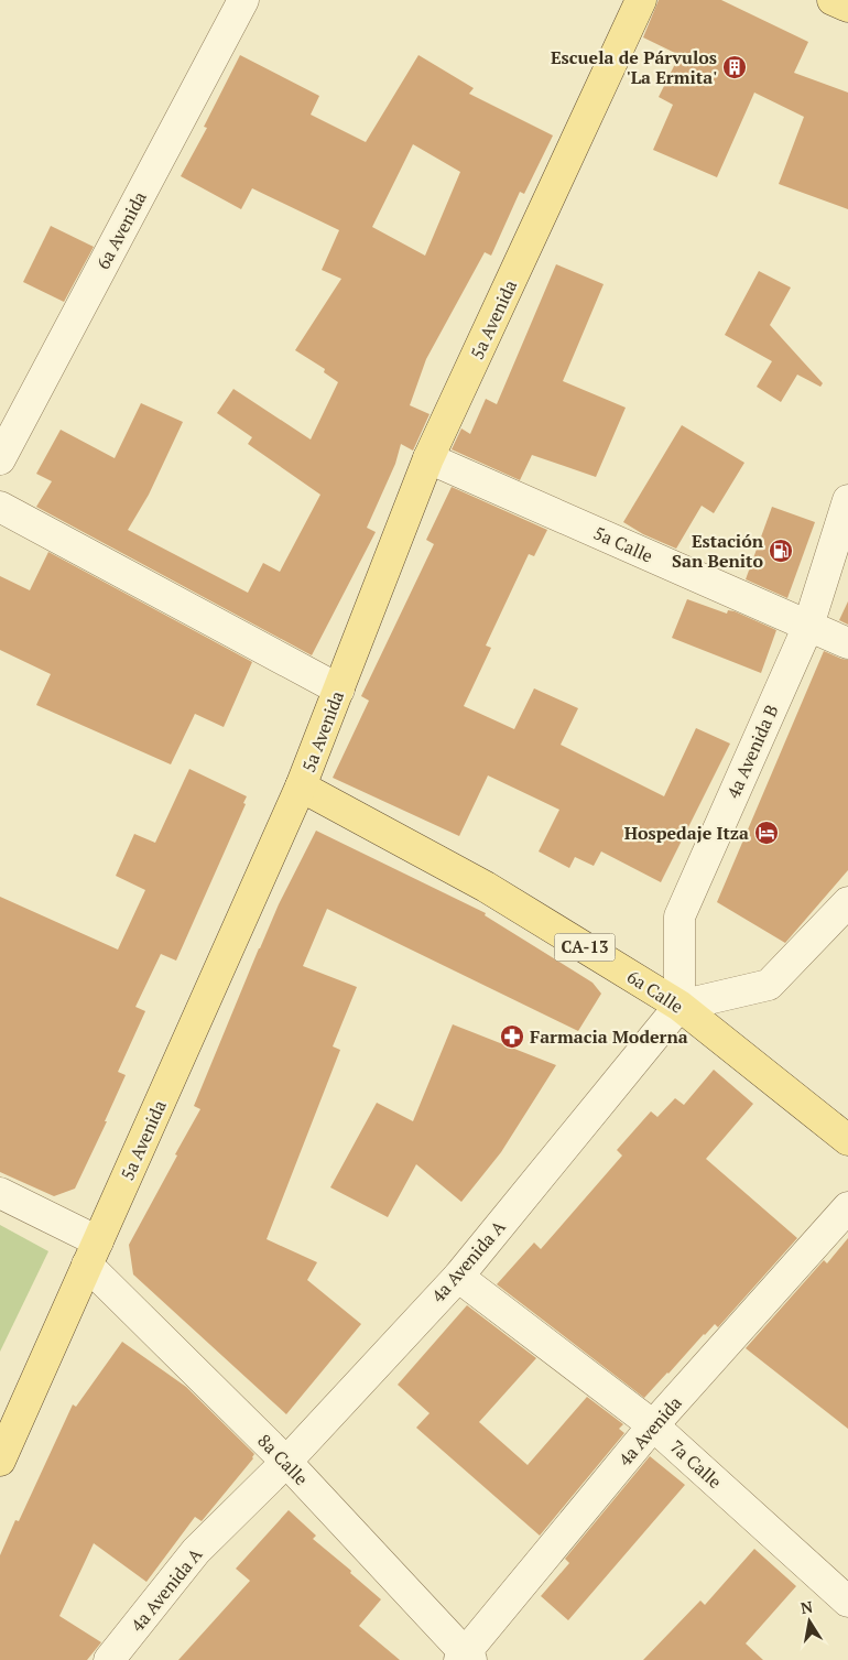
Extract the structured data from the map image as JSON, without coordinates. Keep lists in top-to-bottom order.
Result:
{
  "streets": {
    "main road": ["5a Avenida", "CA-13", "6a Calle"],
    "street": [
      "6a Avenida",
      "5a Calle",
      "4a Avenida B",
      "4a Avenida A",
      "4a Avenida",
      "8a Calle",
      "7a Calle"
    ]
  },
  "crossings": [
    ["5a Avenida", "5a Calle"],
    ["5a Avenida", "6a Calle"],
    ["5a Avenida", "8a Calle"],
    ["5a Calle", "4a Avenida B"],
    ["4a Avenida B", "6a Calle"],
    ["4a Avenida B", "4a Avenida A"],
    ["6a Calle", "4a Avenida A"],
    ["4a Avenida A", "8a Calle"],
    ["4a Avenida A", "7a Calle"],
    ["4a Avenida", "8a Calle"],
    ["4a Avenida", "7a Calle"]
  ],
  "places": {
    "building": ["Escuela de Párvulos 'La Ermita'"],
    "fuel station": ["Estación San Benito"],
    "hotel": ["Hospedaje Itza"],
    "pharmacy": ["Farmacia Moderna"]
  },
  "north": "top"
}
